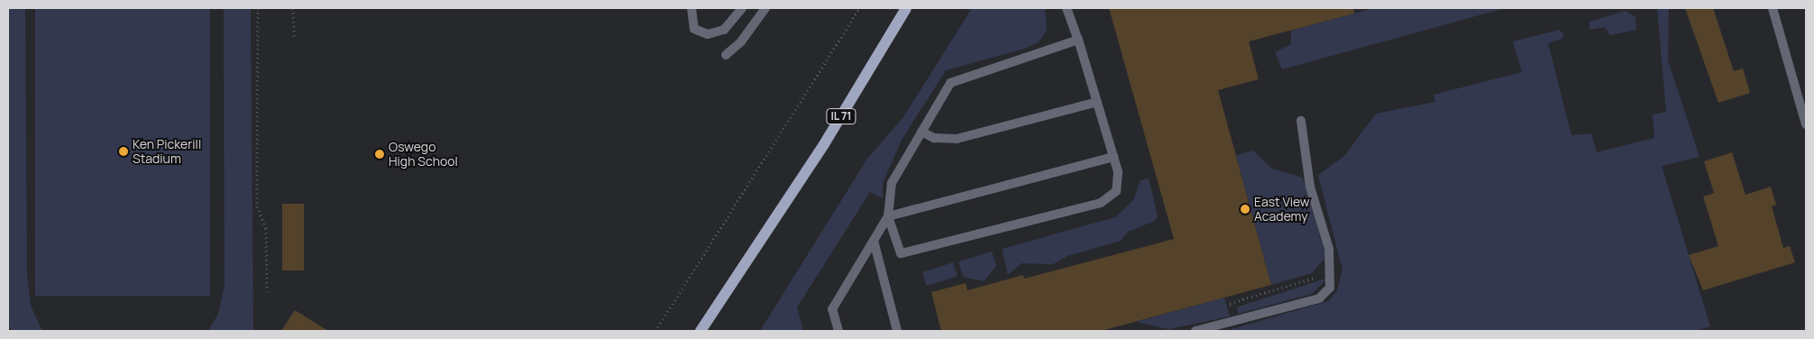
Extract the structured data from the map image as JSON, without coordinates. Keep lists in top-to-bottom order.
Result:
{
  "streets": {
    "main road": ["IL 71"]
  },
  "places": ["Ken Pickerill Stadium", "Oswego High School", "East View Academy"]
}
